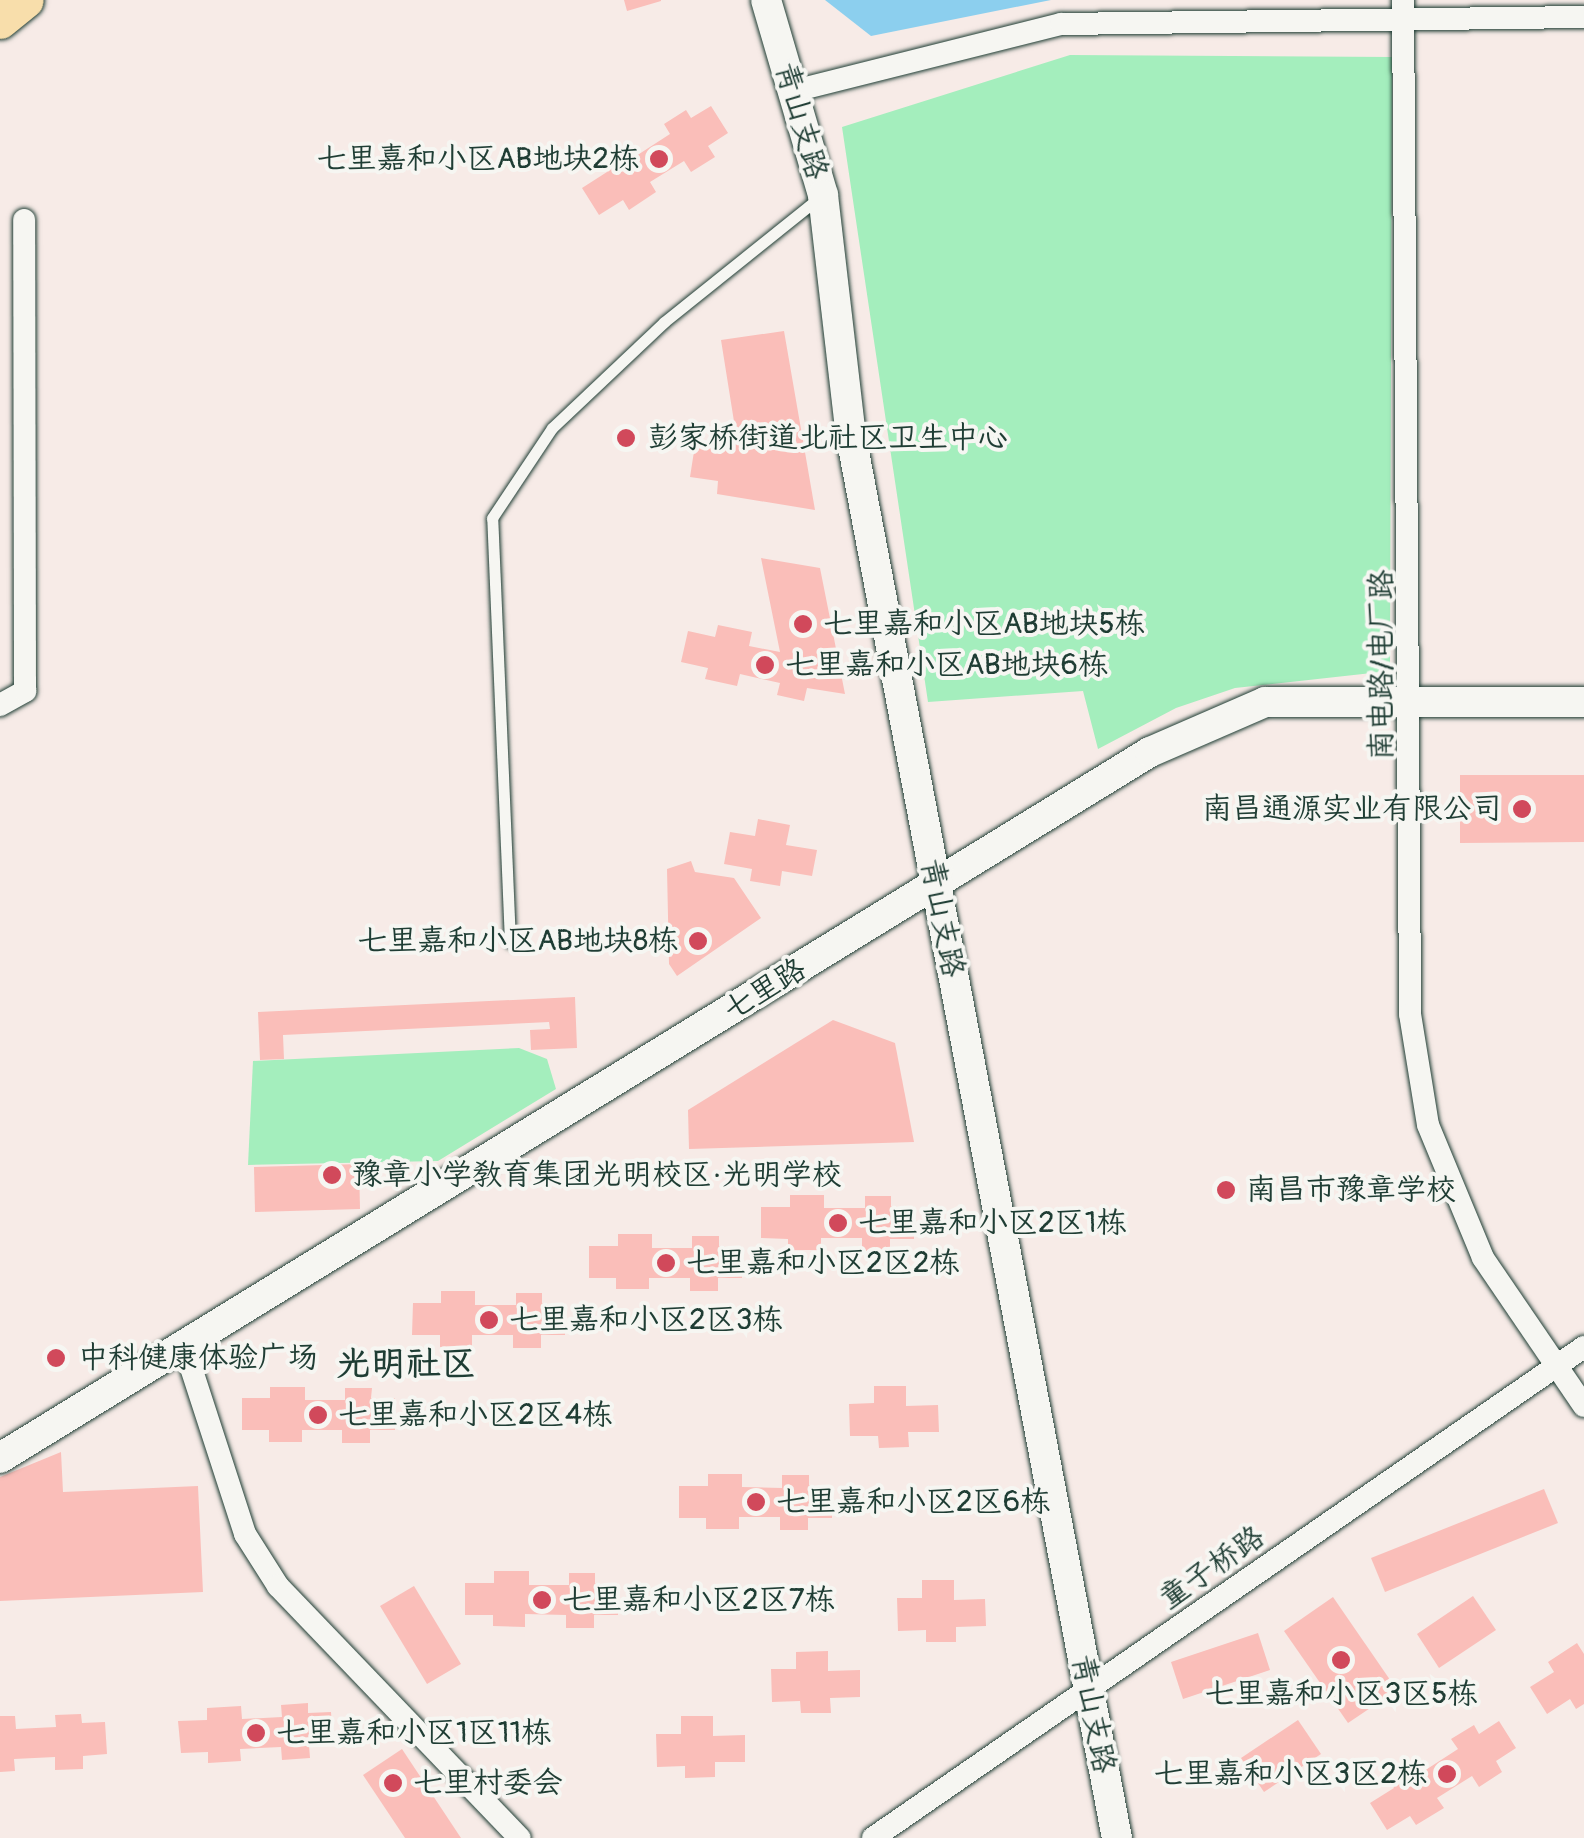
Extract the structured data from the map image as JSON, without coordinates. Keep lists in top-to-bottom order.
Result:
{
  "streets": {
    "street": [
      "青山支路",
      "南电路/电厂路",
      "七里路",
      "童子桥路"
    ]
  },
  "crossings": [
    ["青山支路", "七里路"],
    ["青山支路", "童子桥路"],
    ["南电路/电厂路", "七里路"],
    ["南电路/电厂路", "童子桥路"]
  ],
  "districts": ["光明社区"],
  "places": [
    "七里嘉和小区AB地块2栋",
    "彭家桥街道北社区卫生中心",
    "七里嘉和小区AB地块5栋",
    "七里嘉和小区AB地块6栋",
    "南昌通源实业有限公司",
    "七里嘉和小区AB地块8栋",
    "豫章小学教育集团光明校区·光明学校",
    "南昌市豫章学校",
    "七里嘉和小区2区1栋",
    "七里嘉和小区2区2栋",
    "七里嘉和小区2区3栋",
    "中科健康体验广场",
    "七里嘉和小区2区4栋",
    "七里嘉和小区2区6栋",
    "七里嘉和小区2区7栋",
    "七里嘉和小区3区5栋",
    "七里嘉和小区1区11栋",
    "七里嘉和小区3区2栋",
    "七里村委会"
  ]
}
